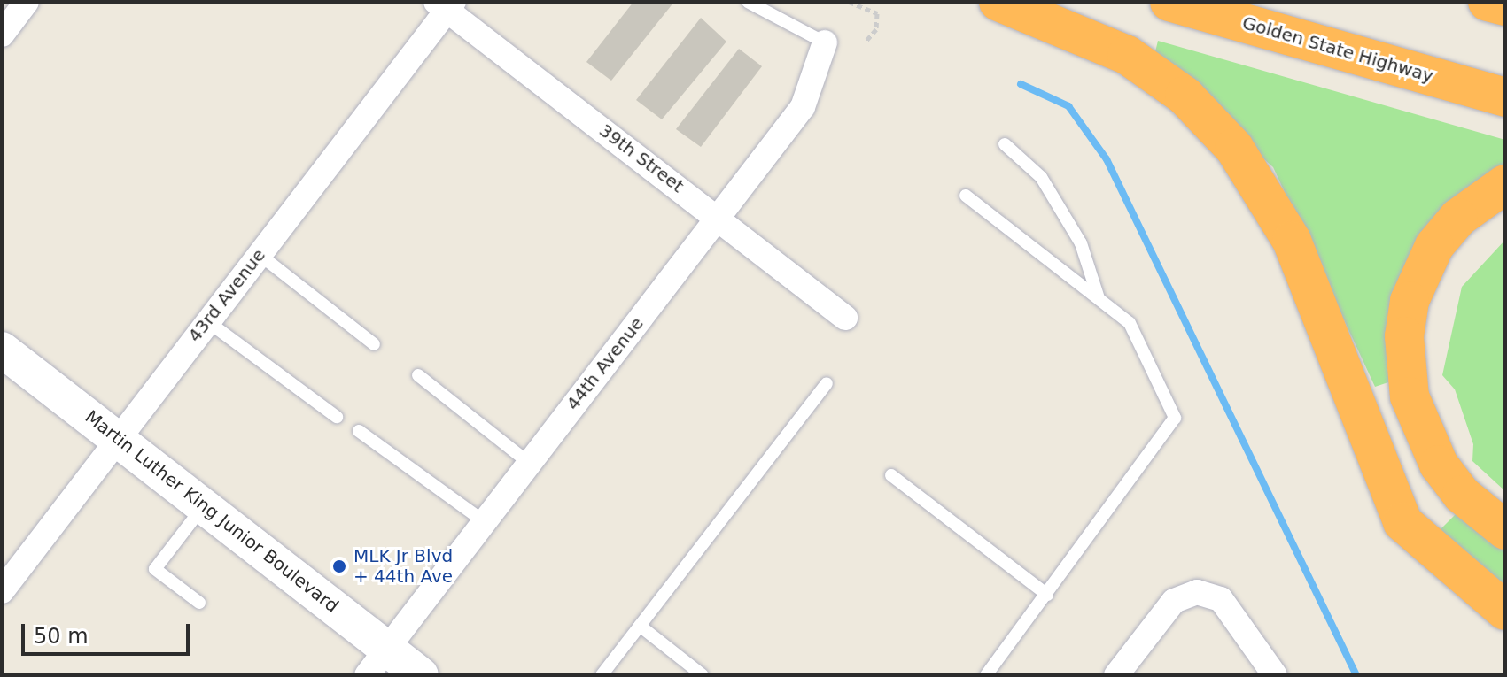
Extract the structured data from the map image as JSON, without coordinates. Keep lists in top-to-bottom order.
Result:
{
  "streets": {
    "highway": ["Golden State Highway"],
    "street": [
      "39th Street",
      "43rd Avenue",
      "44th Avenue",
      "Martin Luther King Junior Boulevard"
    ]
  },
  "crossings": [
    ["39th Street", "43rd Avenue"],
    ["39th Street", "44th Avenue"],
    ["43rd Avenue", "Martin Luther King Junior Boulevard"],
    ["44th Avenue", "Martin Luther King Junior Boulevard"]
  ],
  "places": ["MLK Jr Blvd + 44th Ave"],
  "scale_bar": "50 m"
}
